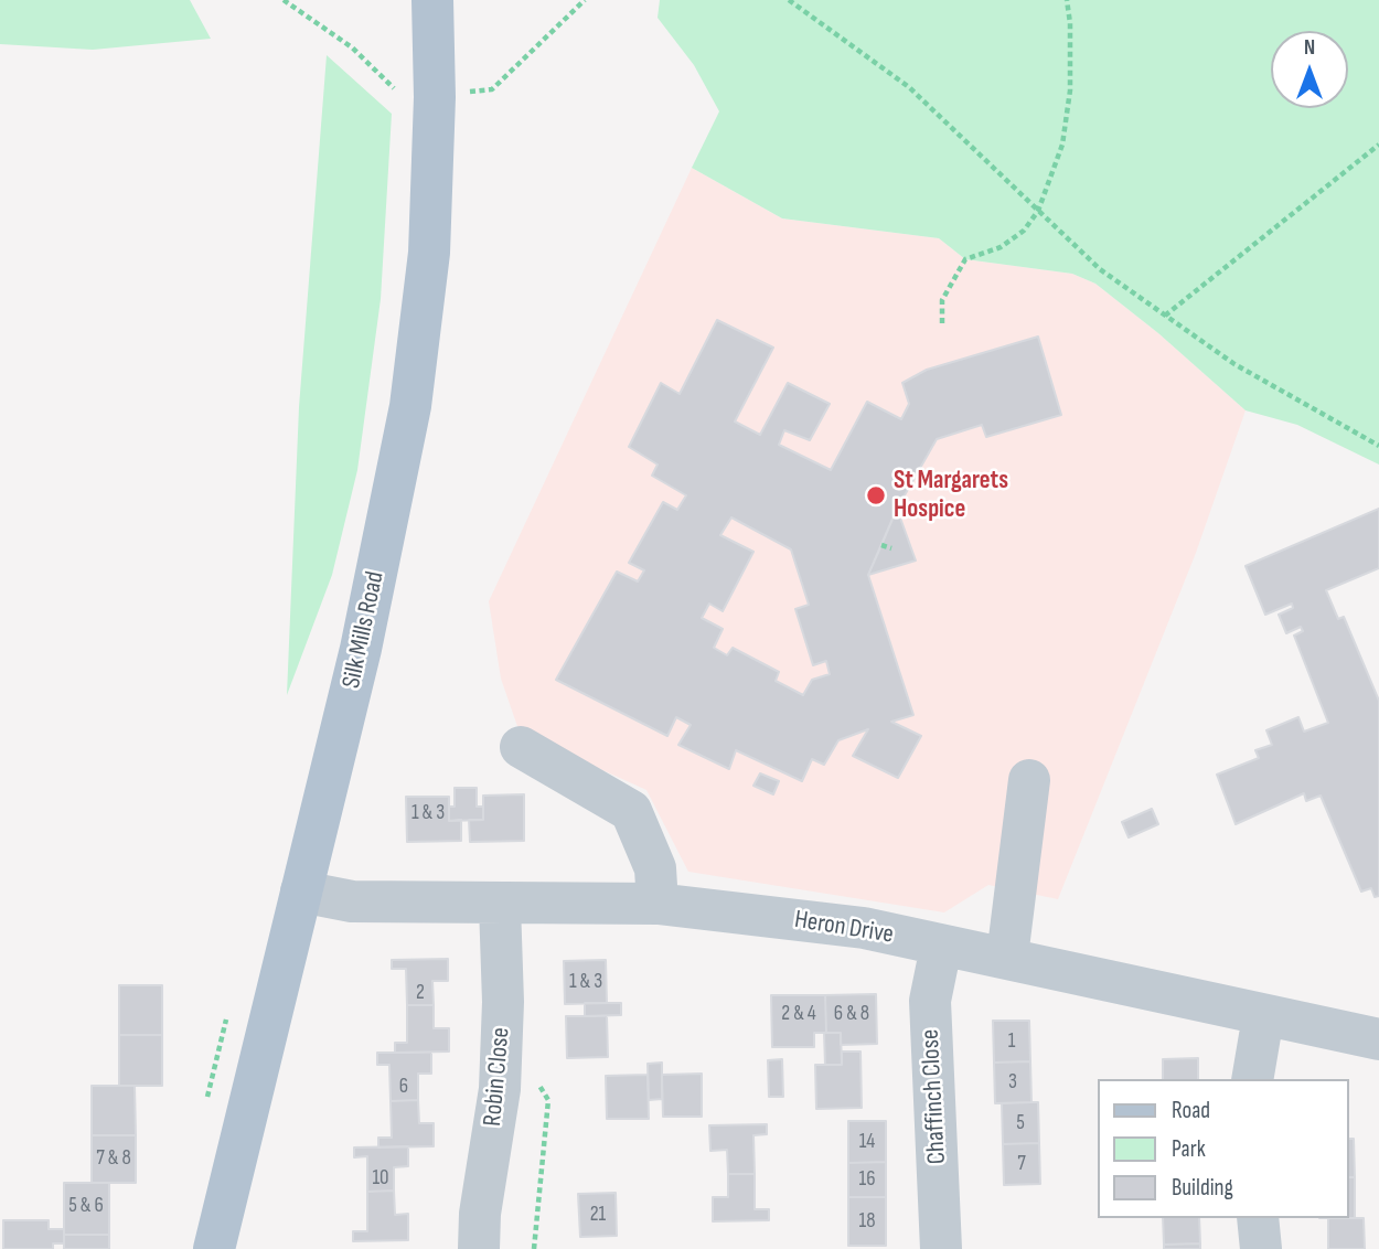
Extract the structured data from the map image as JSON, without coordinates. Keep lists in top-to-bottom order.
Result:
{
  "streets": {
    "main road": ["Silk Mills Road"],
    "street": ["Heron Drive", "Robin Close", "Chaffinch Close"]
  },
  "crossings": [
    ["Silk Mills Road", "Heron Drive"],
    ["Heron Drive", "Robin Close"],
    ["Heron Drive", "Chaffinch Close"]
  ],
  "places": ["St Margarets Hospice"],
  "house_numbers": [
    "1 & 3",
    "1 & 3",
    "2",
    "2 & 4",
    "6 & 8",
    "1",
    "3",
    "6",
    "5",
    "14",
    "7 & 8",
    "7",
    "10",
    "16",
    "5 & 6",
    "21",
    "18"
  ],
  "legend": ["Road", "Park", "Building"],
  "north": "top"
}
